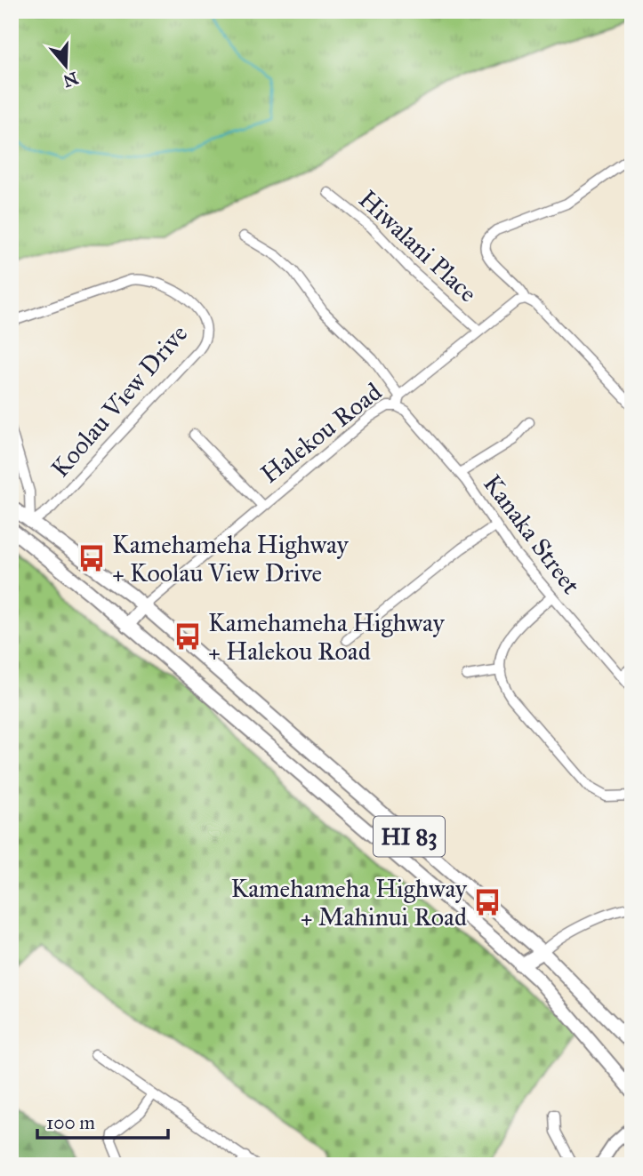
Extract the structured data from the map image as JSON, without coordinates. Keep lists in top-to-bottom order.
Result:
{
  "streets": {
    "main road": ["HI 83"],
    "street": [
      "Hiwalani Place",
      "Koolau View Drive",
      "Halekou Road",
      "Kanaka Street"
    ]
  },
  "crossings": [
    ["Hiwalani Place", "Halekou Road"],
    ["Koolau View Drive", "HI 83"],
    ["Halekou Road", "Kanaka Street"],
    ["Halekou Road", "HI 83"]
  ],
  "places": {
    "bus stop": ["Kamehameha Highway + Koolau View Drive", "Kamehameha Highway + Halekou Road", "Kamehameha Highway + Mahinui Road"]
  },
  "scale_bar": "100 m",
  "north": "bottom"
}
